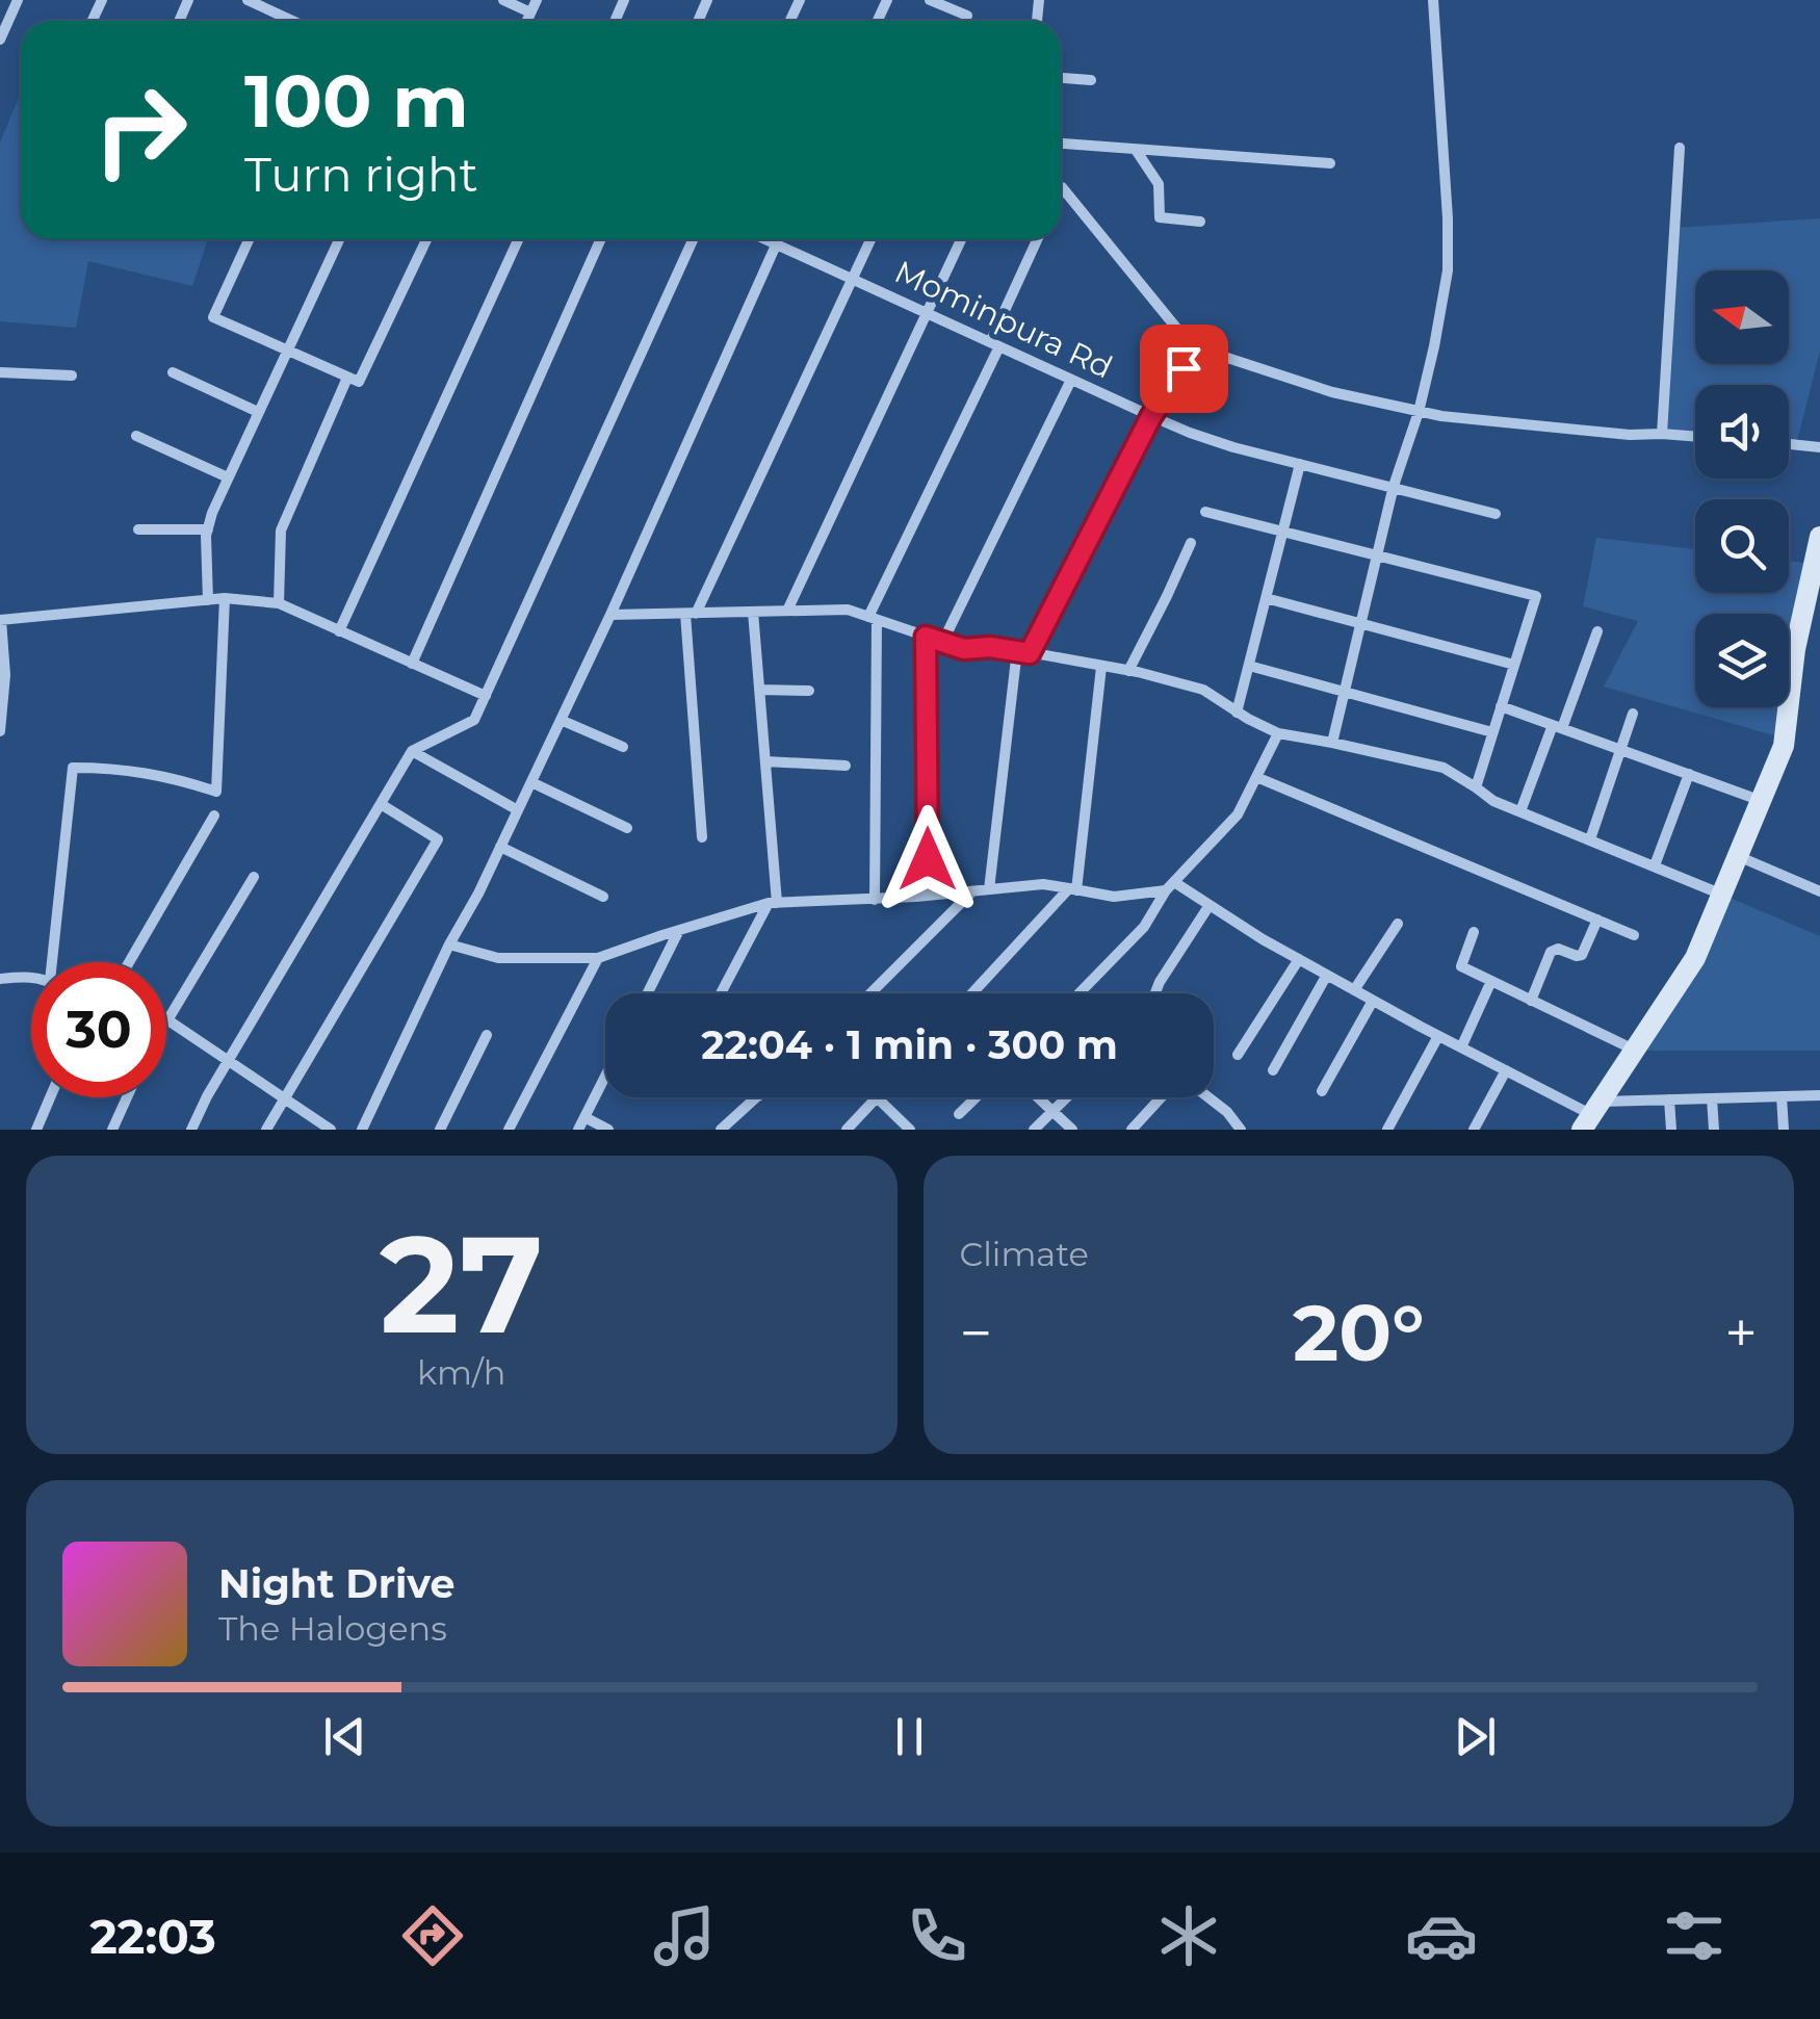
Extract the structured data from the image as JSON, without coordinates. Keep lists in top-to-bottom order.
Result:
{
  "streets": {
    "street": ["Mominpura Rd"]
  },
  "north": "left",
  "page": {
    "turn": ["100 m", "Turn right"],
    "limit": "30",
    "trip": "22:04 · 1 min · 300 m",
    "tile": [
      ["27", "km/h"],
      "Climate"
    ],
    "heat": ["−", "20°", "+"],
    "song": ["Night Drive", "The Halogens"],
    "tabs": "22:03"
  }
}
